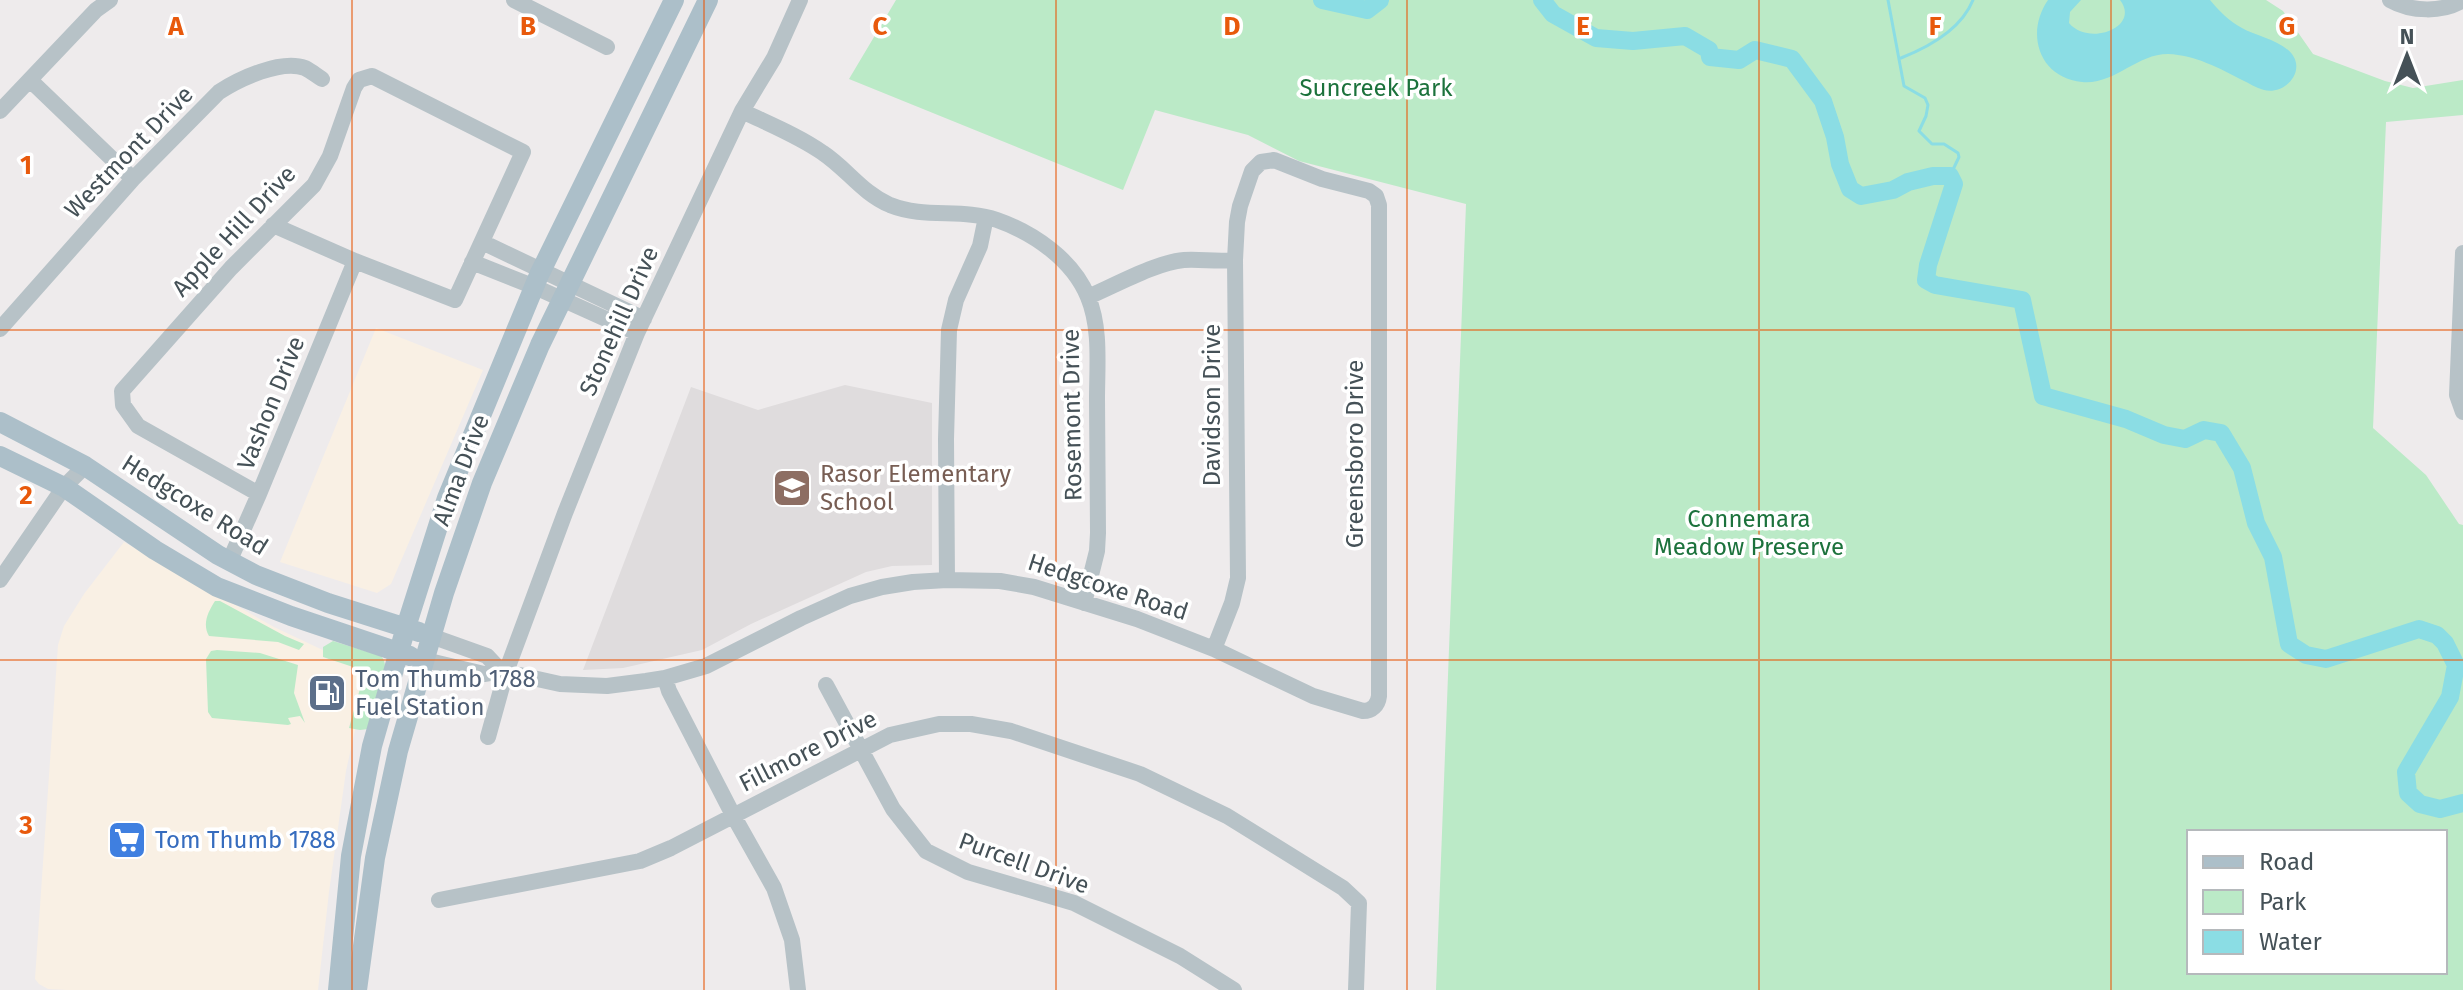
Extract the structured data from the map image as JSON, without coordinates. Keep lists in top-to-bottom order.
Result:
{
  "streets": {
    "main road": ["Alma Drive", "Hedgcoxe Road"],
    "street": [
      "Westmont Drive",
      "Apple Hill Drive",
      "Stonehill Drive",
      "Vashon Drive",
      "Davidson Drive",
      "Rosemont Drive",
      "Greensboro Drive",
      "Fillmore Drive",
      "Purcell Drive"
    ]
  },
  "crossings": [
    ["Apple Hill Drive", "Vashon Drive"],
    ["Stonehill Drive", "Rosemont Drive"],
    ["Stonehill Drive", "Hedgcoxe Road"],
    ["Vashon Drive", "Hedgcoxe Road"],
    ["Davidson Drive", "Greensboro Drive"],
    ["Davidson Drive", "Hedgcoxe Road"],
    ["Rosemont Drive", "Hedgcoxe Road"],
    ["Greensboro Drive", "Hedgcoxe Road"],
    ["Alma Drive", "Hedgcoxe Road"],
    ["Fillmore Drive", "Purcell Drive"]
  ],
  "parks": ["Suncreek Park", "Connemara Meadow Preserve"],
  "places": {
    "school or university": ["Rasor Elementary School"],
    "fuel station": ["Tom Thumb 1788 Fuel Station"],
    "supermarket": ["Tom Thumb 1788"]
  },
  "legend": ["Road", "Park", "Water"],
  "north": "top",
  "grid": {
    "columns": [
      "A",
      "B",
      "C",
      "D",
      "E",
      "F",
      "G"
    ],
    "rows": ["1", "2", "3"]
  }
}
